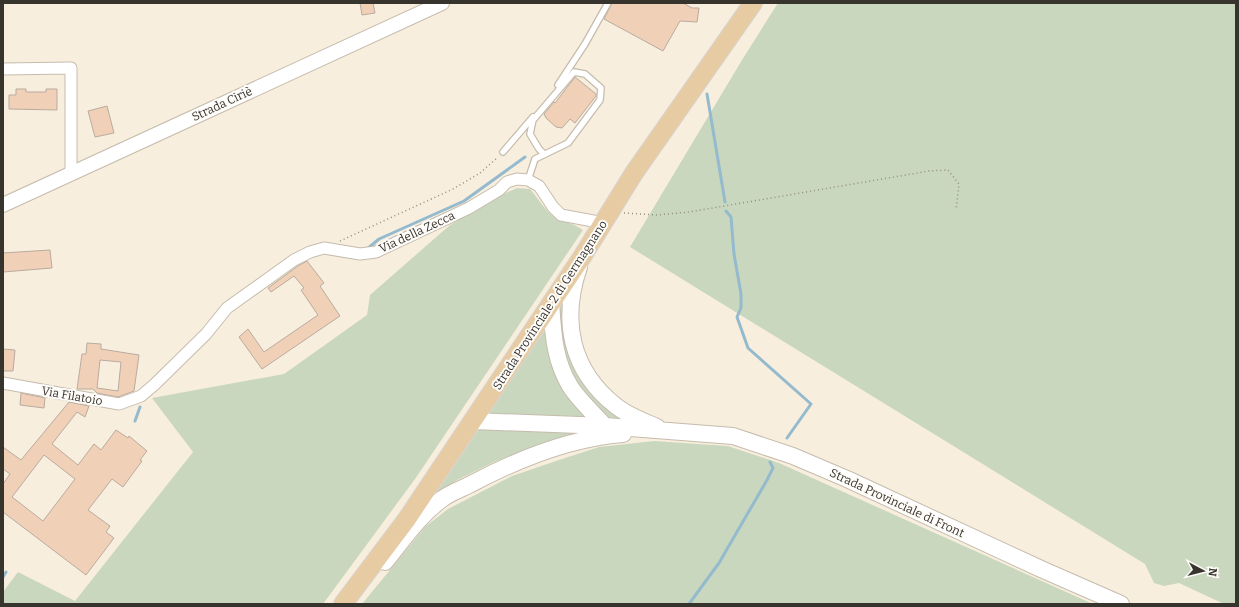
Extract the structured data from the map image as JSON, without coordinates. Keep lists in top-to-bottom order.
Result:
{
  "streets": {
    "main road": ["Strada Provinciale 2 di Germagnano", "Strada Provinciale di Front"],
    "street": ["Strada Ciriè", "Via della Zecca", "Via Filatoio"]
  },
  "crossings": [
    ["Via della Zecca", "Via Filatoio"]
  ],
  "north": "right"
}
